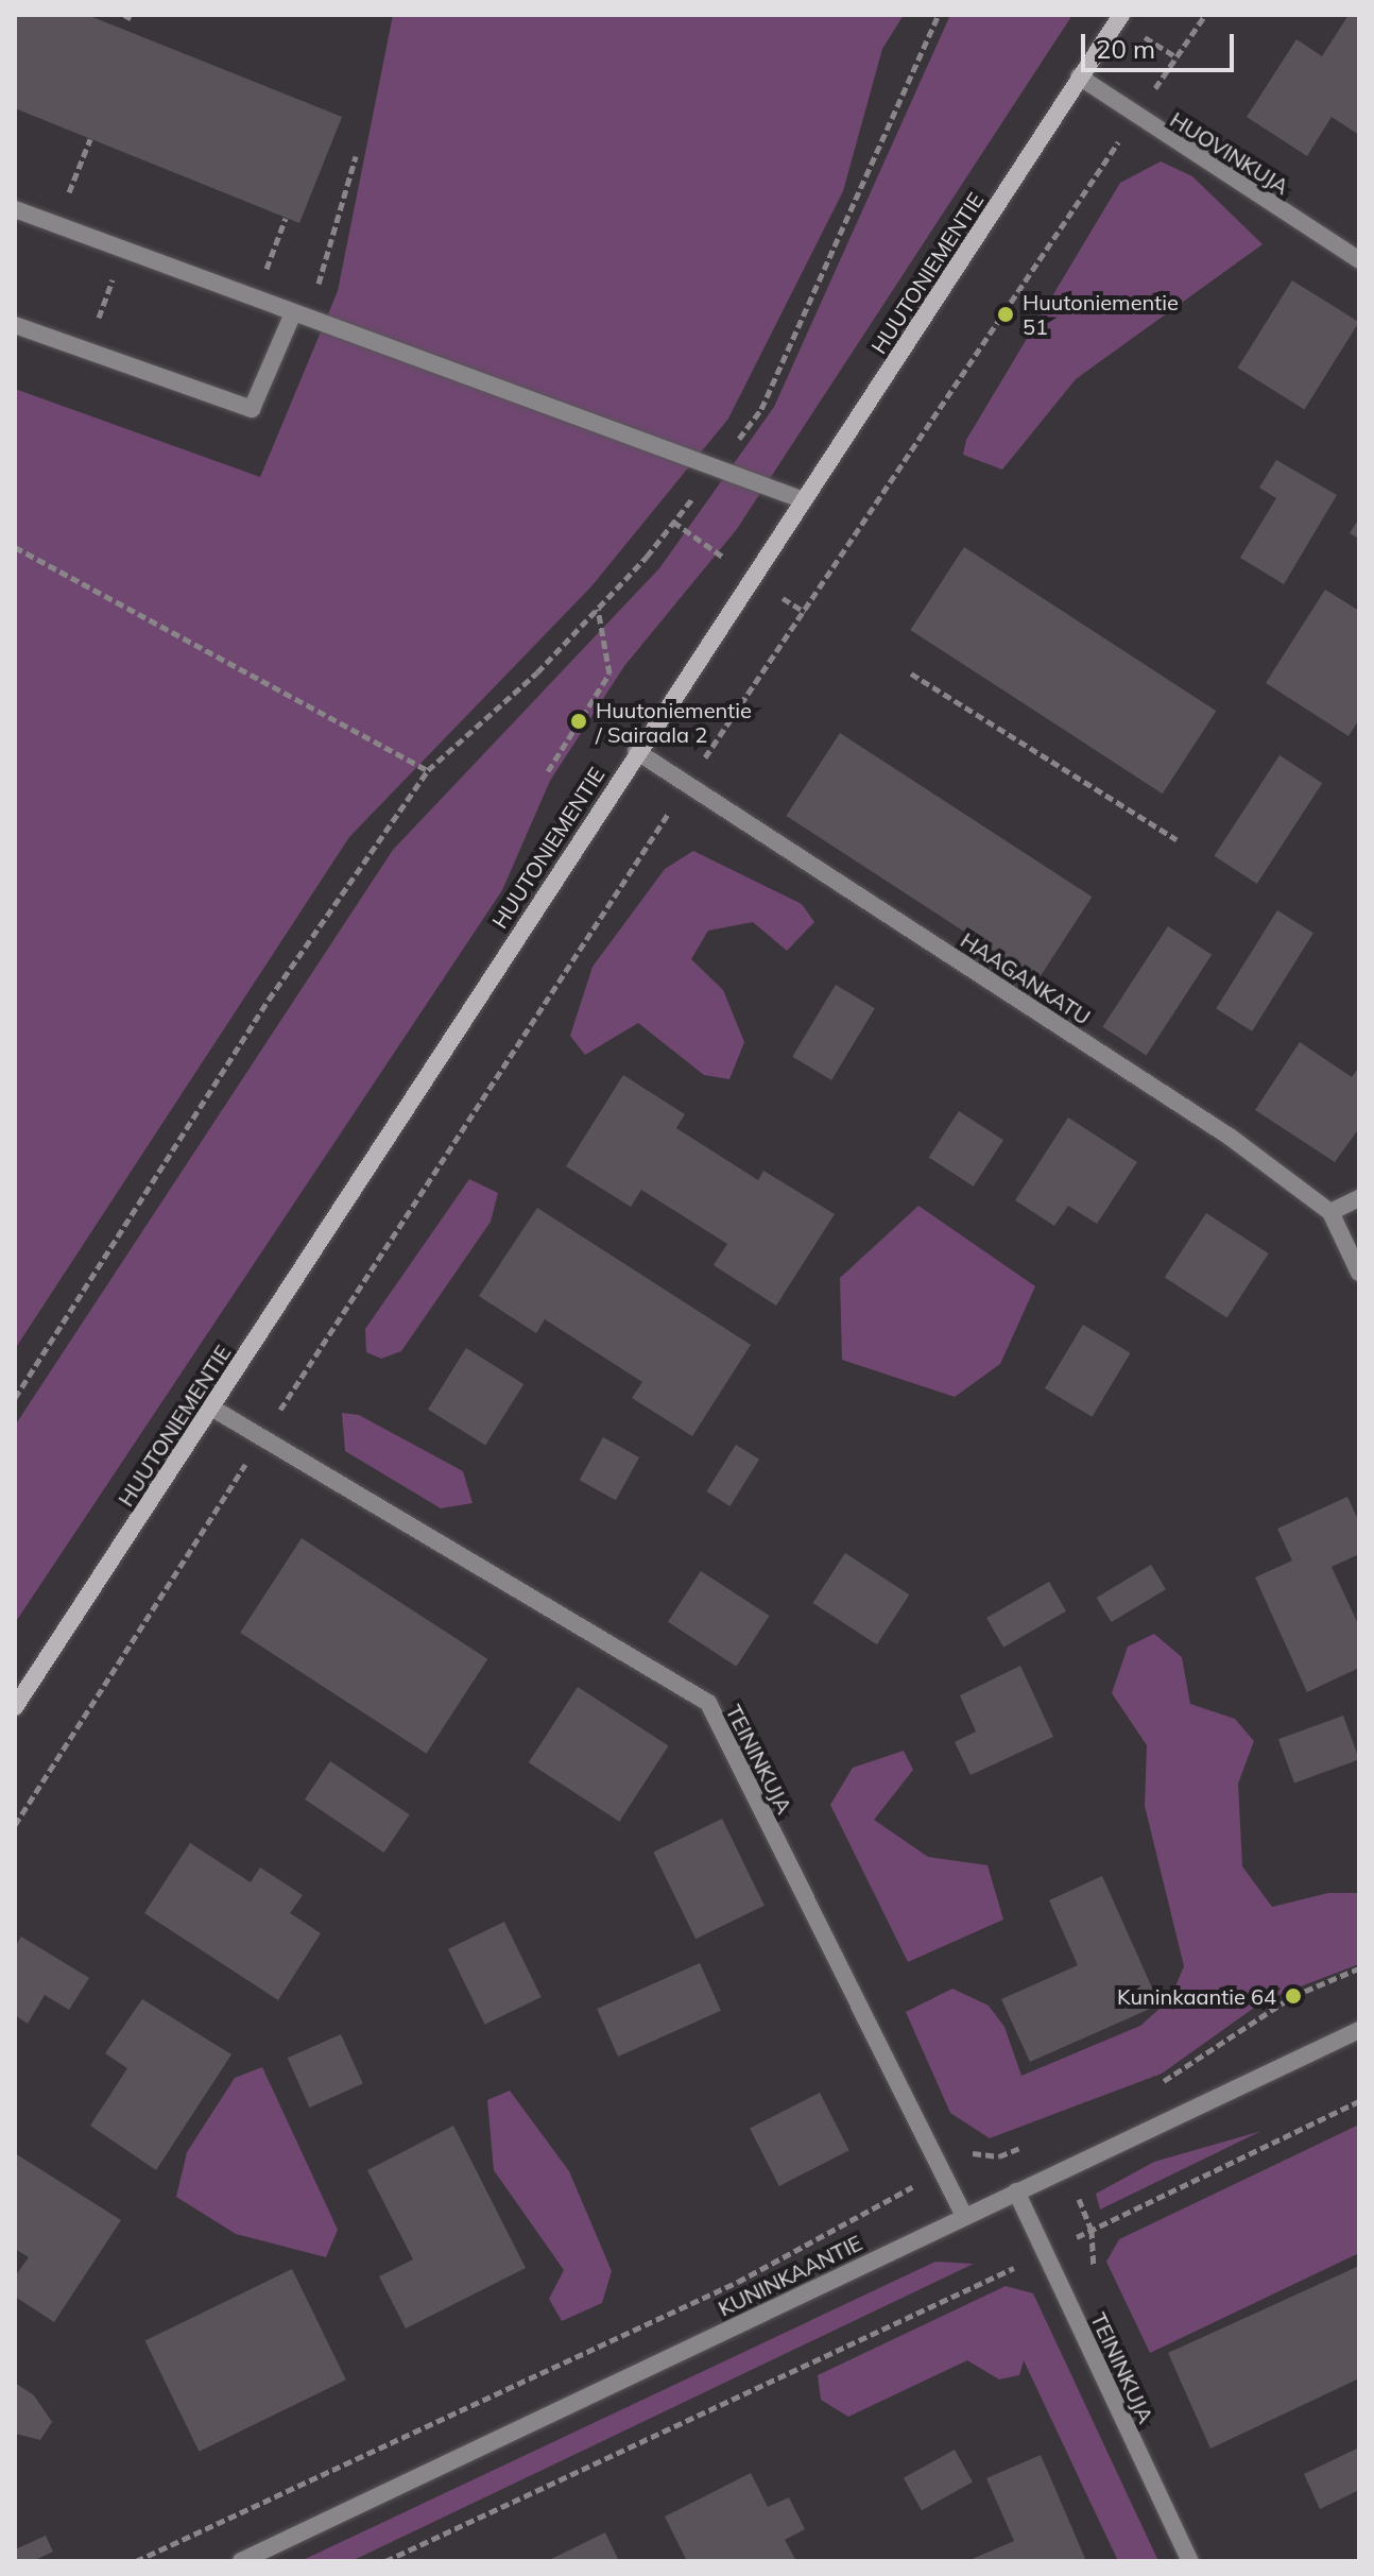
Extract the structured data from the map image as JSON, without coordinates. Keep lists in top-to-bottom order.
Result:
{
  "streets": {
    "main road": ["HUUTONIEMENTIE"],
    "street": [
      "HUOVINKUJA",
      "HAAGANKATU",
      "TEININKUJA",
      "KUNINKAANTIE"
    ]
  },
  "crossings": [
    ["HUOVINKUJA", "HUUTONIEMENTIE"],
    ["HUUTONIEMENTIE", "HAAGANKATU"],
    ["HUUTONIEMENTIE", "TEININKUJA"],
    ["TEININKUJA", "KUNINKAANTIE"]
  ],
  "places": ["Huutoniementie 51", "Huutoniementie / Sairaala 2", "Kuninkaantie 64"],
  "scale_bar": "20 m"
}
